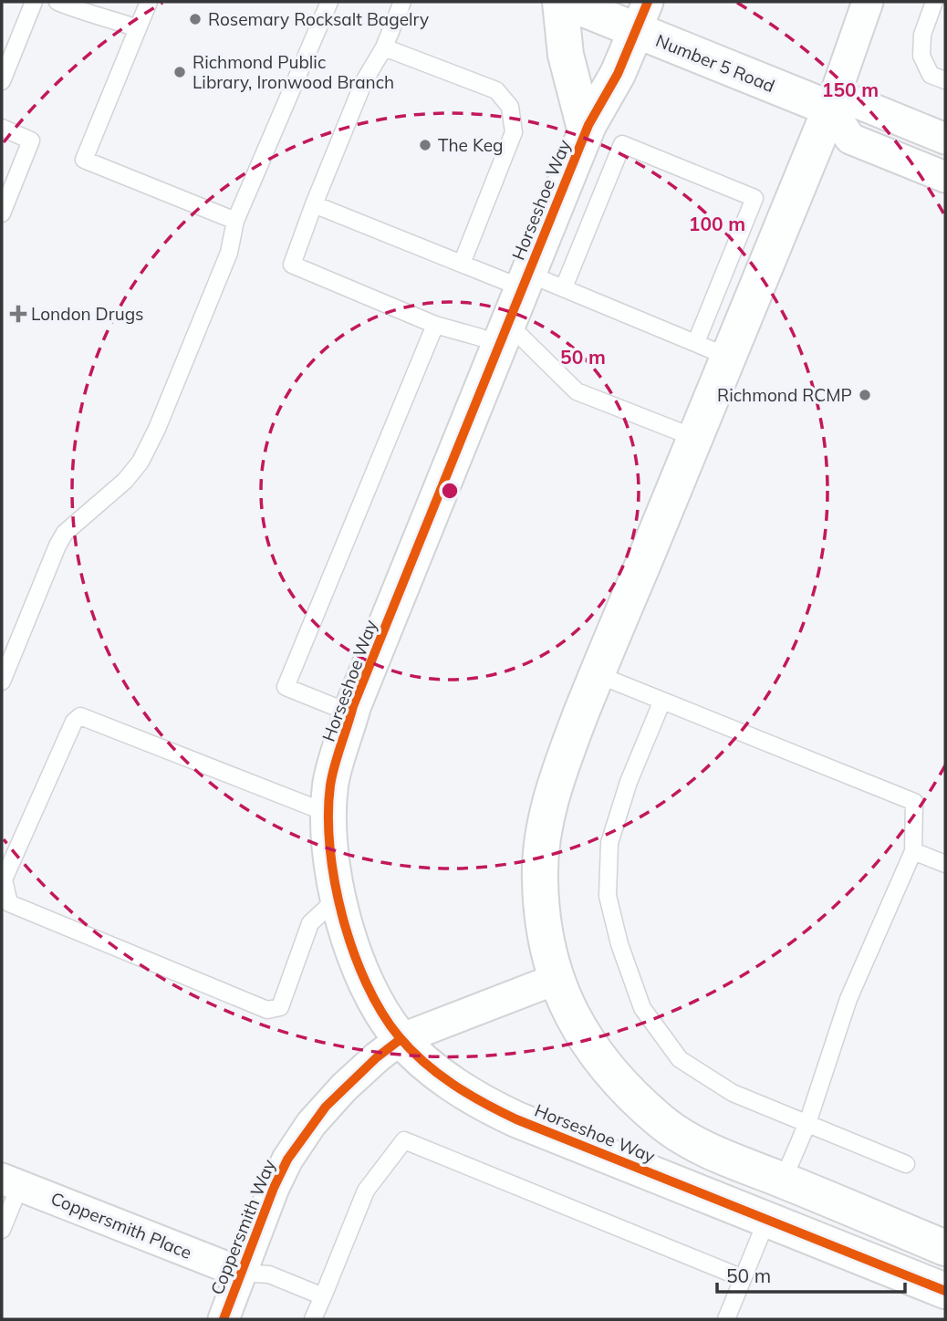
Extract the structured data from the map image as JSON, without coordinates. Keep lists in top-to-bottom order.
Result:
{
  "streets": {
    "street": [
      "Number 5 Road",
      "Horseshoe Way",
      "Coppersmith Place",
      "Coppersmith Way"
    ]
  },
  "crossings": [
    ["Number 5 Road", "Horseshoe Way"],
    ["Horseshoe Way", "Coppersmith Way"],
    ["Coppersmith Place", "Coppersmith Way"]
  ],
  "places": {
    "other": [
      "Rosemary Rocksalt Bagelry",
      "Richmond Public Library, Ironwood Branch",
      "The Keg",
      "Richmond RCMP"
    ],
    "health": ["London Drugs"]
  },
  "scale_bar": "50 m",
  "rings": ["150 m", "100 m", "50 m"]
}
